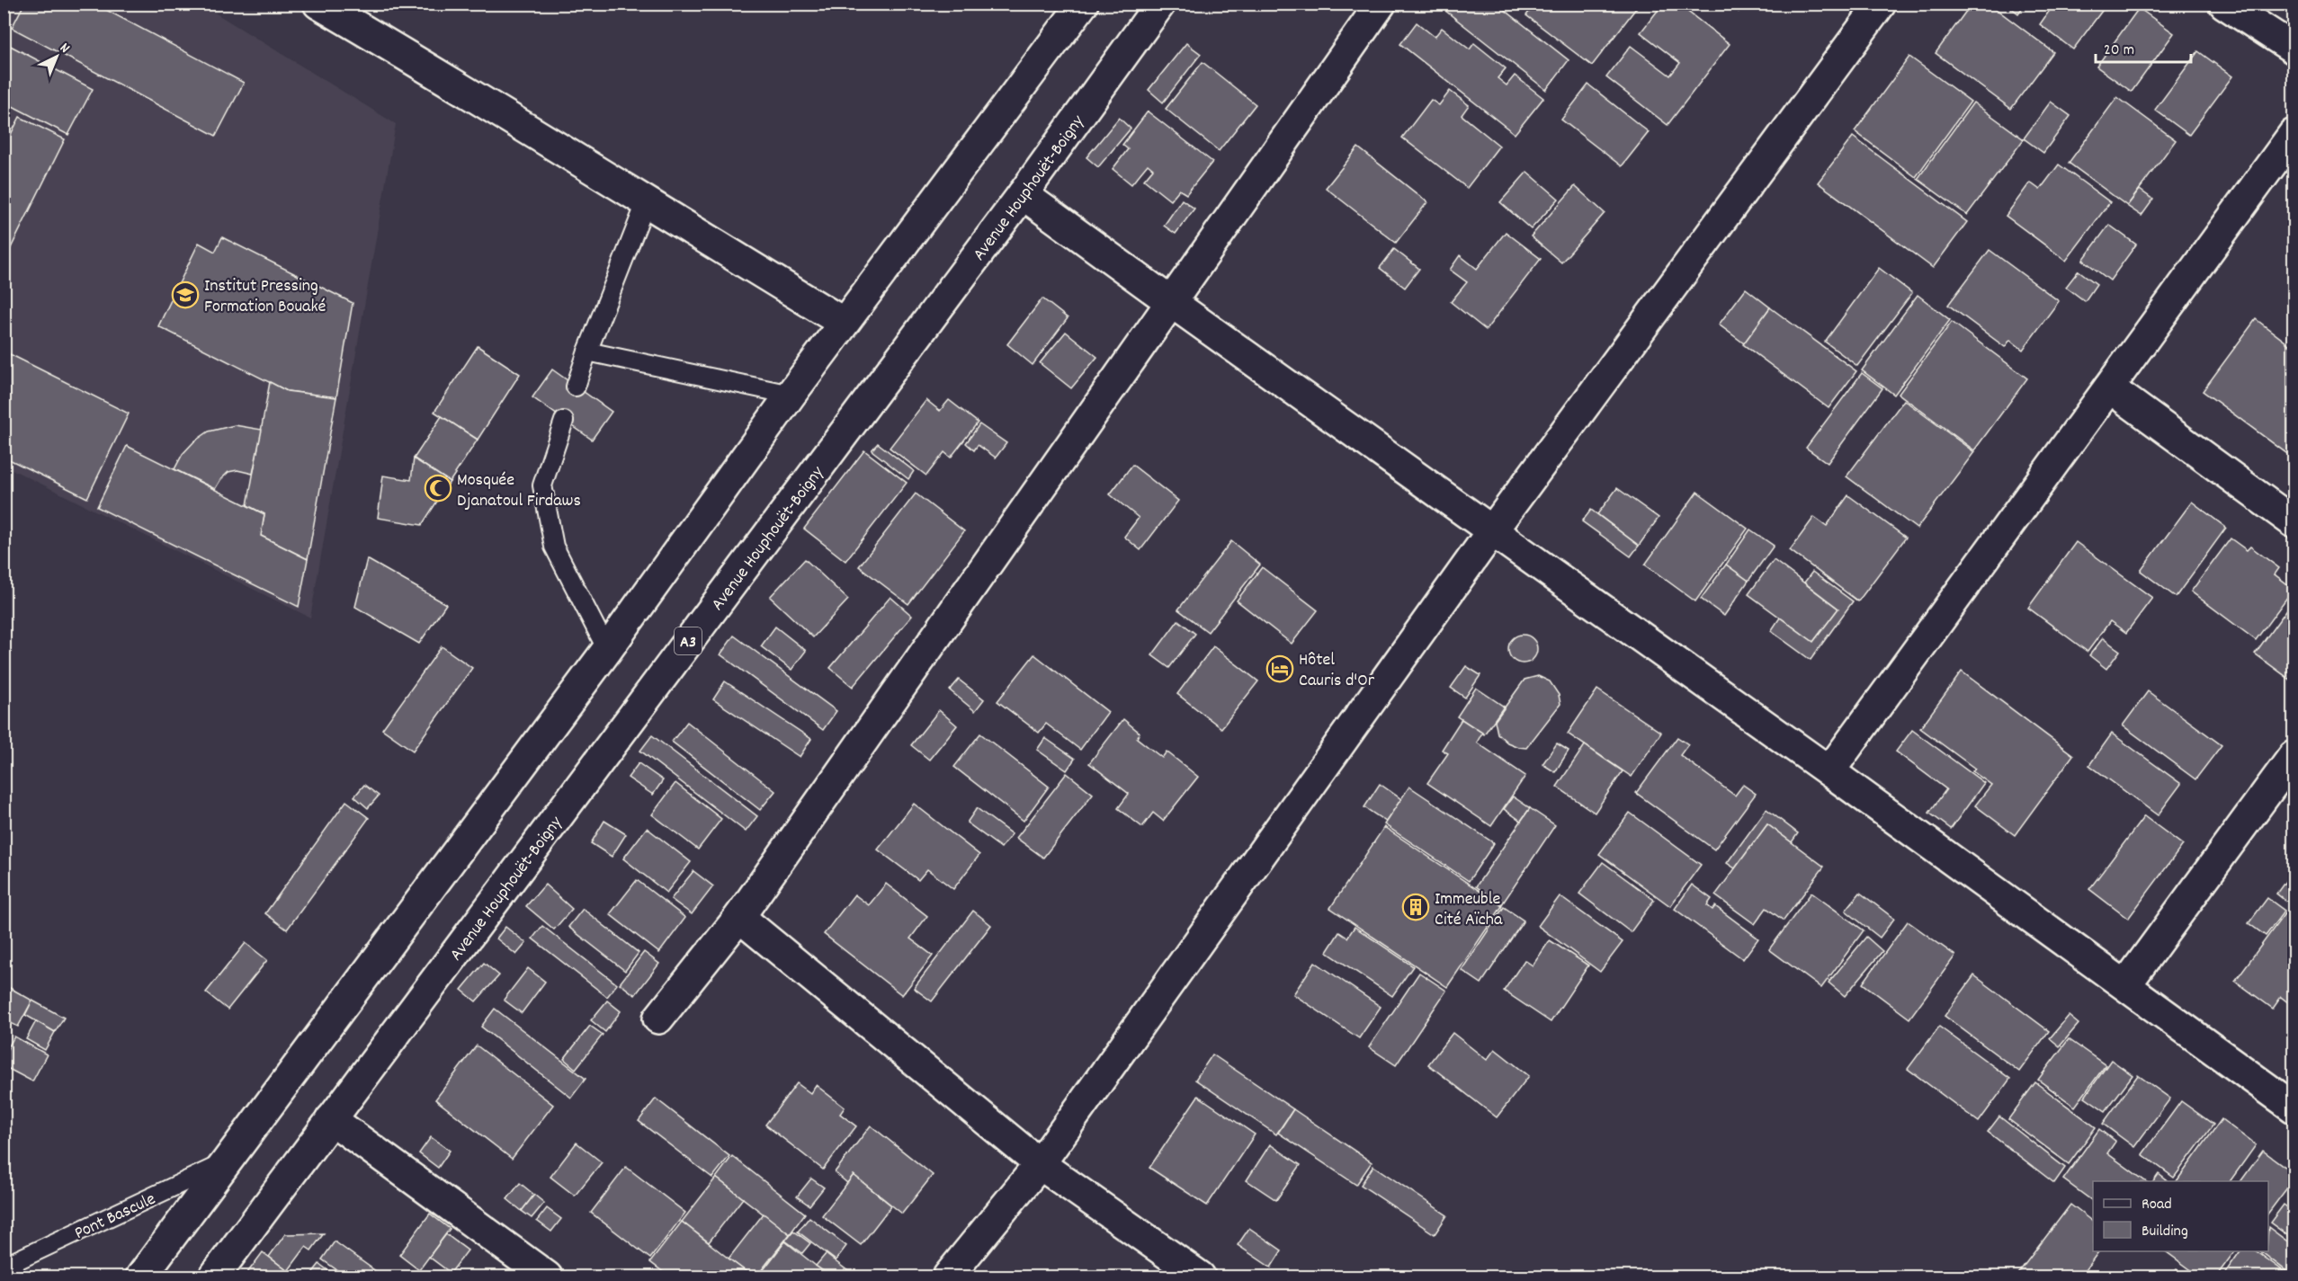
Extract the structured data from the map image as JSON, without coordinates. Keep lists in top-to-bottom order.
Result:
{
  "streets": {
    "main road": ["Avenue Houphouët-Boigny", "A3"],
    "lane": ["Pont Bascule"]
  },
  "places": {
    "school or university": ["Institut Pressing Formation Bouaké"],
    "mosque": ["Mosquée Djanatoul Firdaws"],
    "hotel": ["Hôtel Cauris d'Or"],
    "building": ["Immeuble Cité Aïcha"]
  },
  "legend": ["Road", "Building"],
  "scale_bar": "20 m",
  "north": "top right"
}
